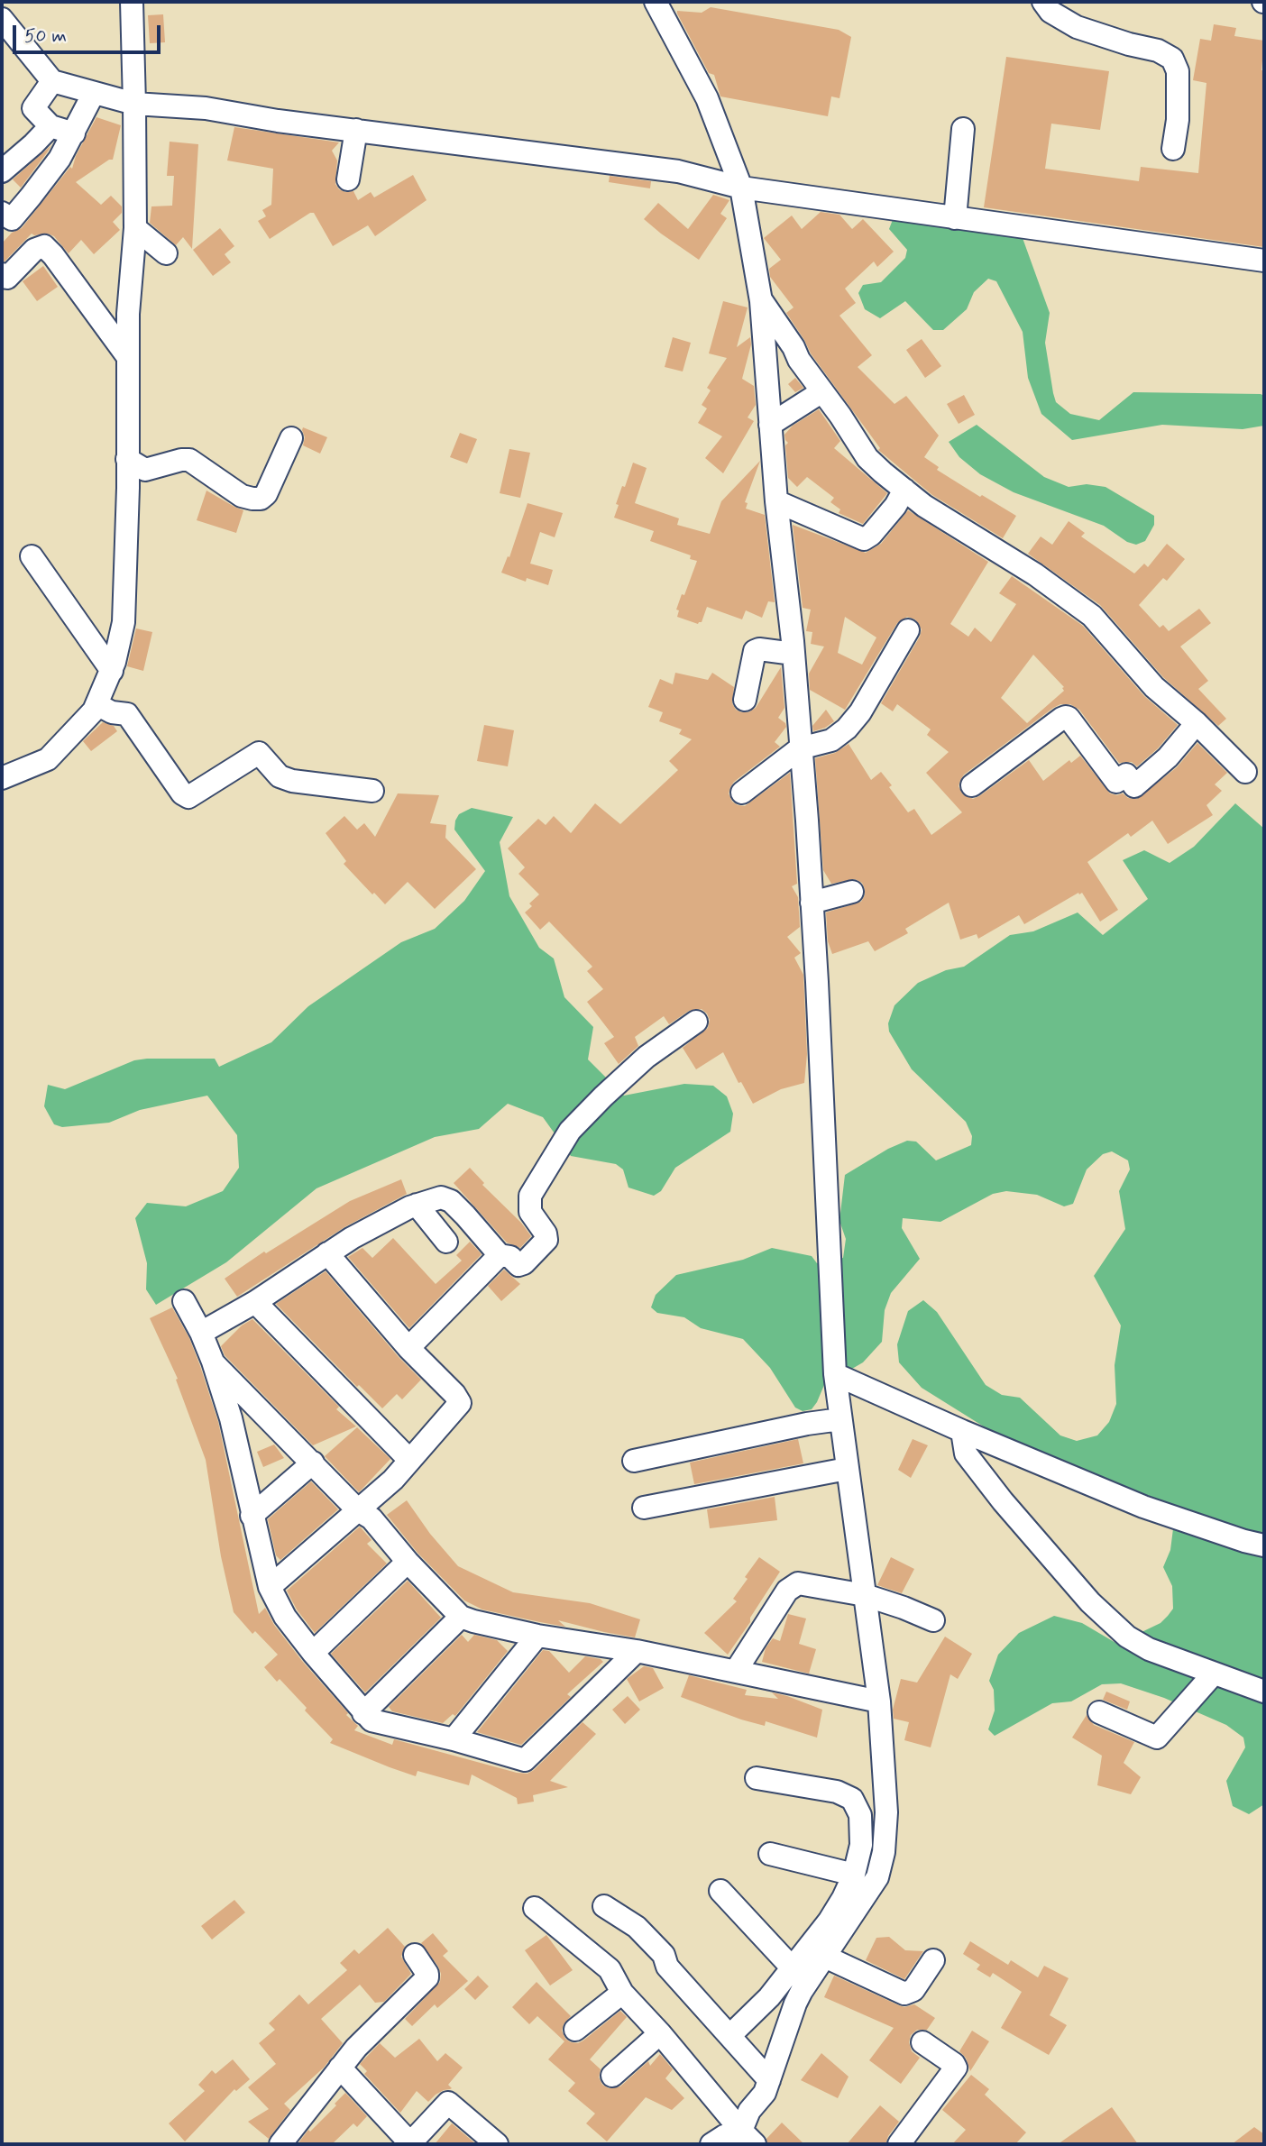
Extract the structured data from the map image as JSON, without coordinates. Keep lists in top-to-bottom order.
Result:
{
  "scale_bar": "50 m"
}
